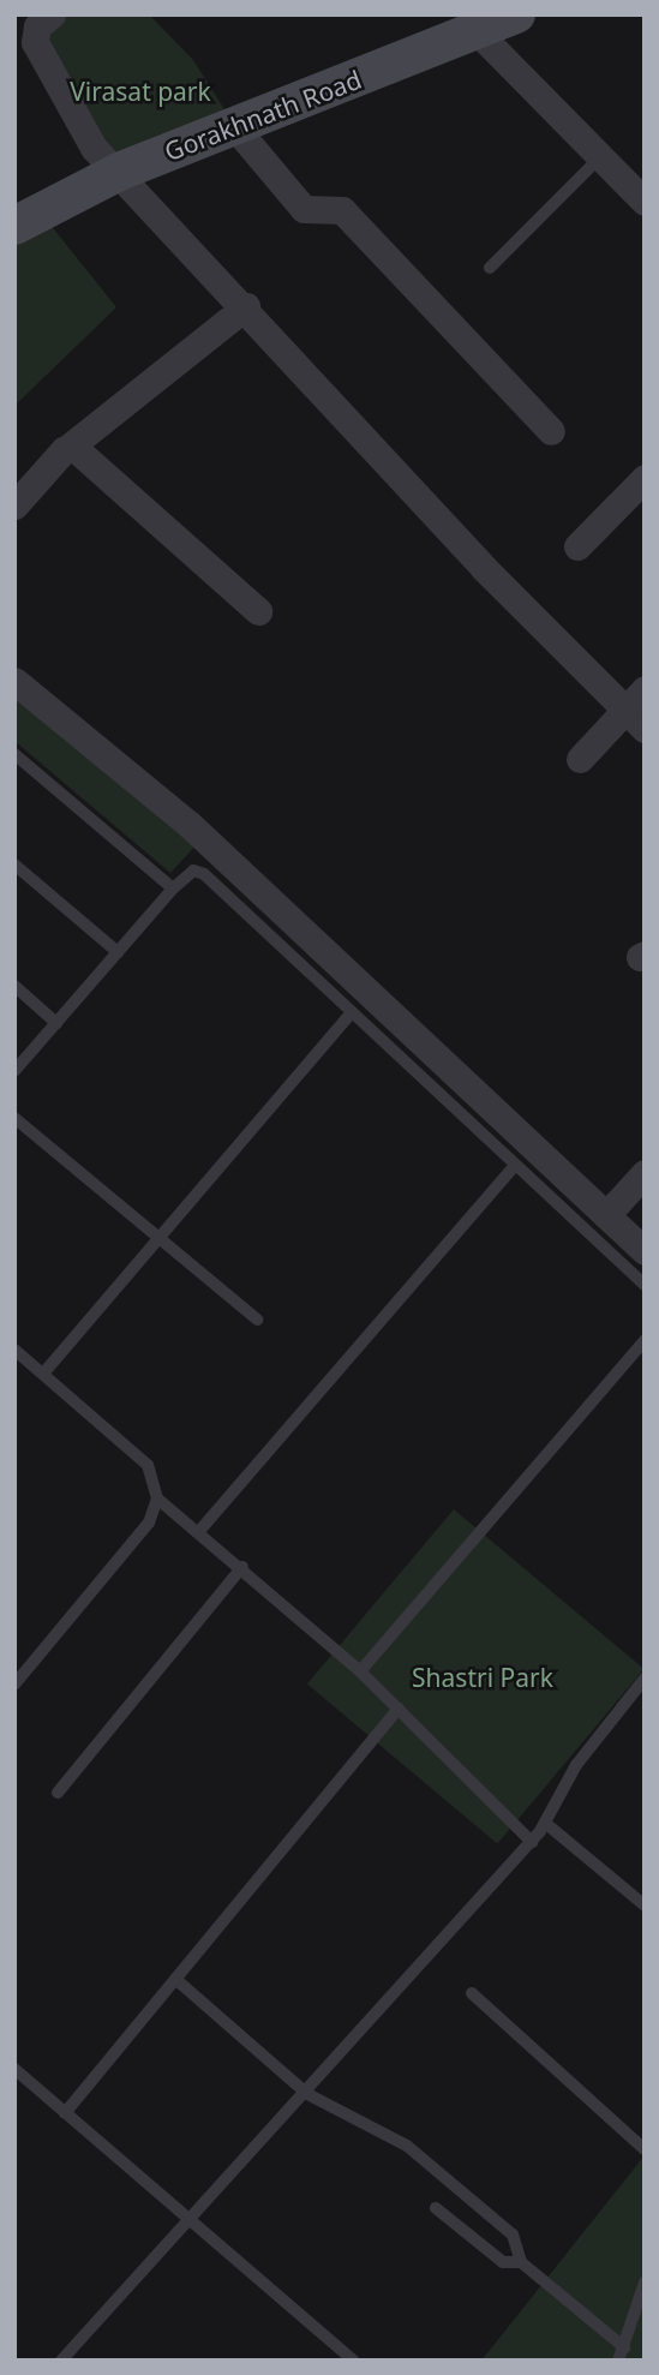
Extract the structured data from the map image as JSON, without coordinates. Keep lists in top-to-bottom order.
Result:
{
  "streets": {
    "main road": ["Gorakhnath Road"]
  },
  "parks": ["Virasat park", "Shastri Park"]
}
